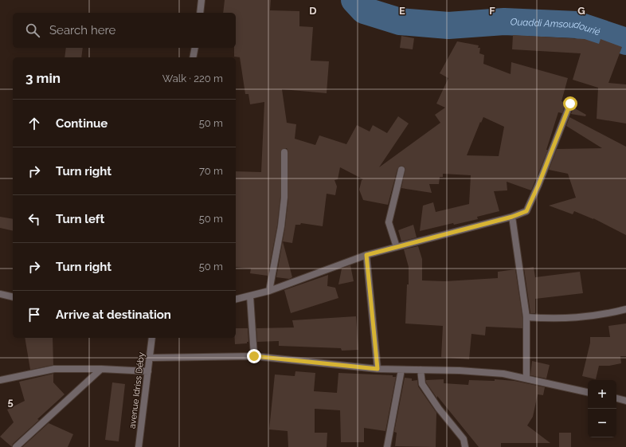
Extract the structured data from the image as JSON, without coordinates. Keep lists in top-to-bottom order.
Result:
{
  "streets": {
    "street": ["avenue Idriss Déby"]
  },
  "water": ["Ouaddi Amsoudourié"],
  "page": {
    "search": "Search here",
    "heading": ["3 min", "Walk · 220 m"],
    "list": [
      ["Continue", "50 m"],
      ["Turn right", "70 m"],
      ["Turn left", "50 m"],
      ["Turn right", "50 m"],
      "Arrive at destination"
    ],
    "map_buttons": ["+", "−"]
  },
  "grid": {
    "columns": [
      "D",
      "E",
      "F",
      "G"
    ],
    "rows": ["5"]
  }
}
